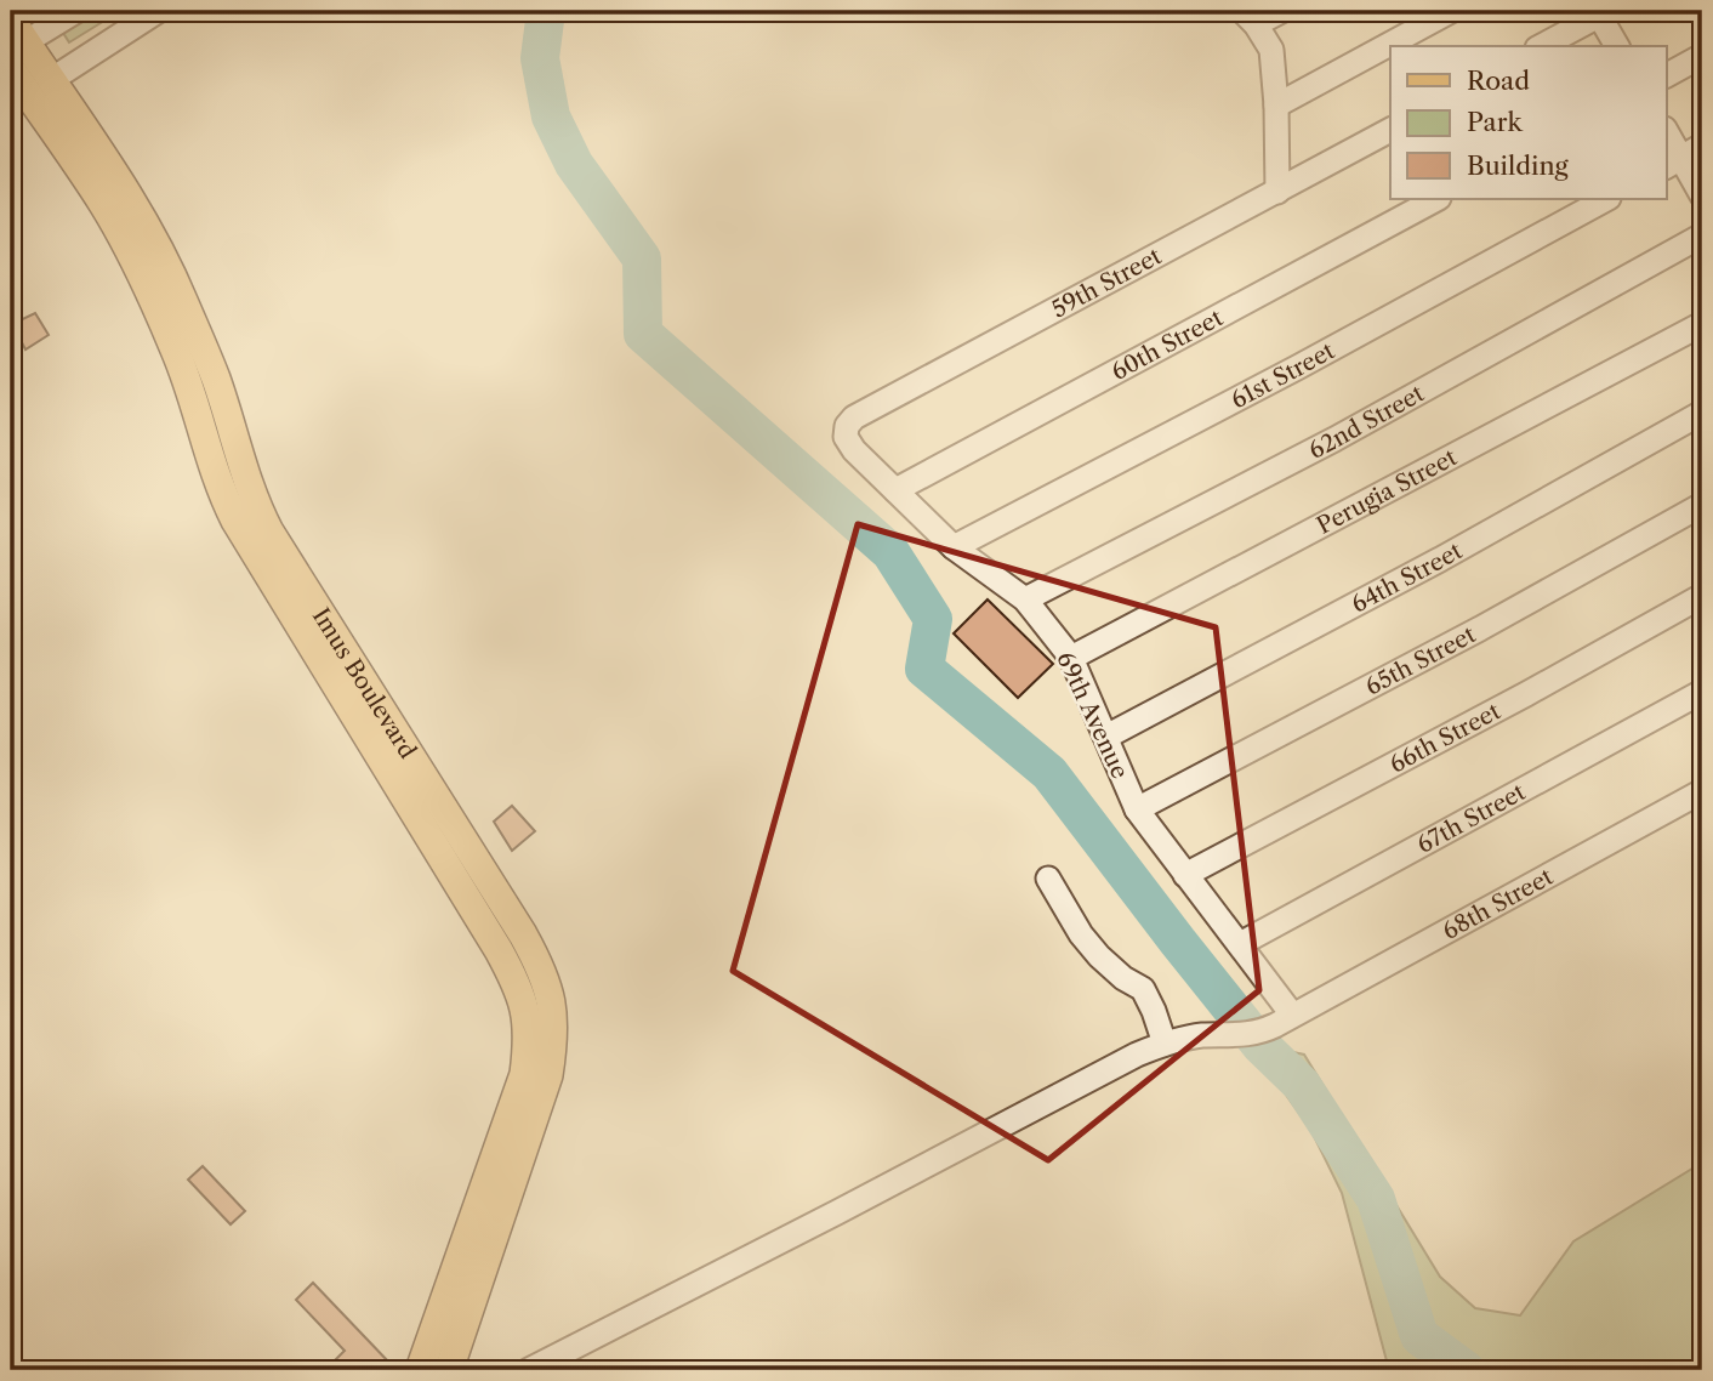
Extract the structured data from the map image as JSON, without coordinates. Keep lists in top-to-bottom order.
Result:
{
  "streets": {
    "main road": ["Imus Boulevard"],
    "street": [
      "59th Street",
      "60th Street",
      "61st Street",
      "62nd Street",
      "Perugia Street",
      "64th Street",
      "65th Street",
      "69th Avenue",
      "66th Street",
      "67th Street",
      "68th Street"
    ]
  },
  "crossings": [
    ["59th Street", "69th Avenue"],
    ["60th Street", "69th Avenue"],
    ["61st Street", "69th Avenue"],
    ["62nd Street", "69th Avenue"],
    ["Perugia Street", "69th Avenue"],
    ["64th Street", "69th Avenue"],
    ["65th Street", "69th Avenue"],
    ["69th Avenue", "66th Street"],
    ["69th Avenue", "67th Street"],
    ["69th Avenue", "68th Street"]
  ],
  "legend": ["Road", "Park", "Building"]
}
